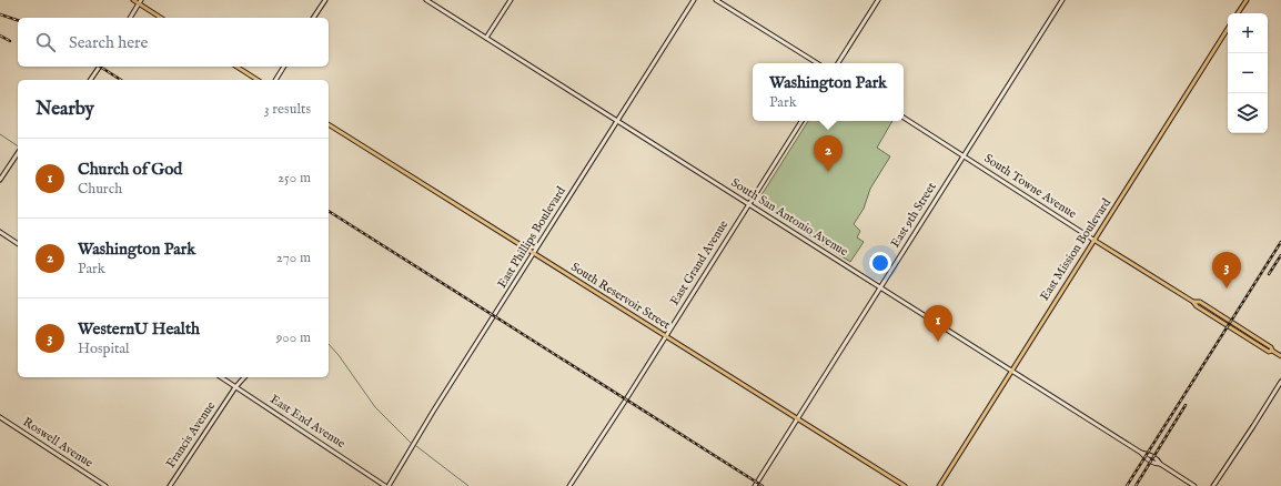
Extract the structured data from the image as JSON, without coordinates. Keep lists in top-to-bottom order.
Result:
{
  "streets": {
    "main road": ["South Towne Avenue", "East Mission Boulevard", "South Reservoir Street"],
    "street": [
      "East 9th Street",
      "South San Antonio Avenue",
      "East Phillips Boulevard",
      "East Grand Avenue",
      "East End Avenue",
      "Francis Avenue",
      "Roswell Avenue"
    ]
  },
  "crossings": [
    ["South Towne Avenue", "East 9th Street"],
    ["South Towne Avenue", "East Mission Boulevard"],
    ["East 9th Street", "South San Antonio Avenue"],
    ["East 9th Street", "South Reservoir Street"],
    ["South San Antonio Avenue", "East Phillips Boulevard"],
    ["South San Antonio Avenue", "East Mission Boulevard"],
    ["South San Antonio Avenue", "East Grand Avenue"],
    ["East Phillips Boulevard", "South Reservoir Street"],
    ["East Phillips Boulevard", "East End Avenue"],
    ["East Grand Avenue", "South Reservoir Street"],
    ["East End Avenue", "Francis Avenue"]
  ],
  "page": {
    "map_buttons": ["+", "−"],
    "search": "Search here",
    "popup": ["Washington Park", "Park"],
    "heading": ["Nearby", "3 results"],
    "pins": ["2", "3", "1"],
    "list": [
      {
        "mark": "1",
        "name": "Church of God",
        "note": "Church",
        "value": "250 m"
      },
      {
        "mark": "2",
        "name": "Washington Park",
        "note": "Park",
        "value": "270 m"
      },
      {
        "mark": "3",
        "name": "WesternU Health",
        "note": "Hospital",
        "value": "900 m"
      }
    ]
  }
}
